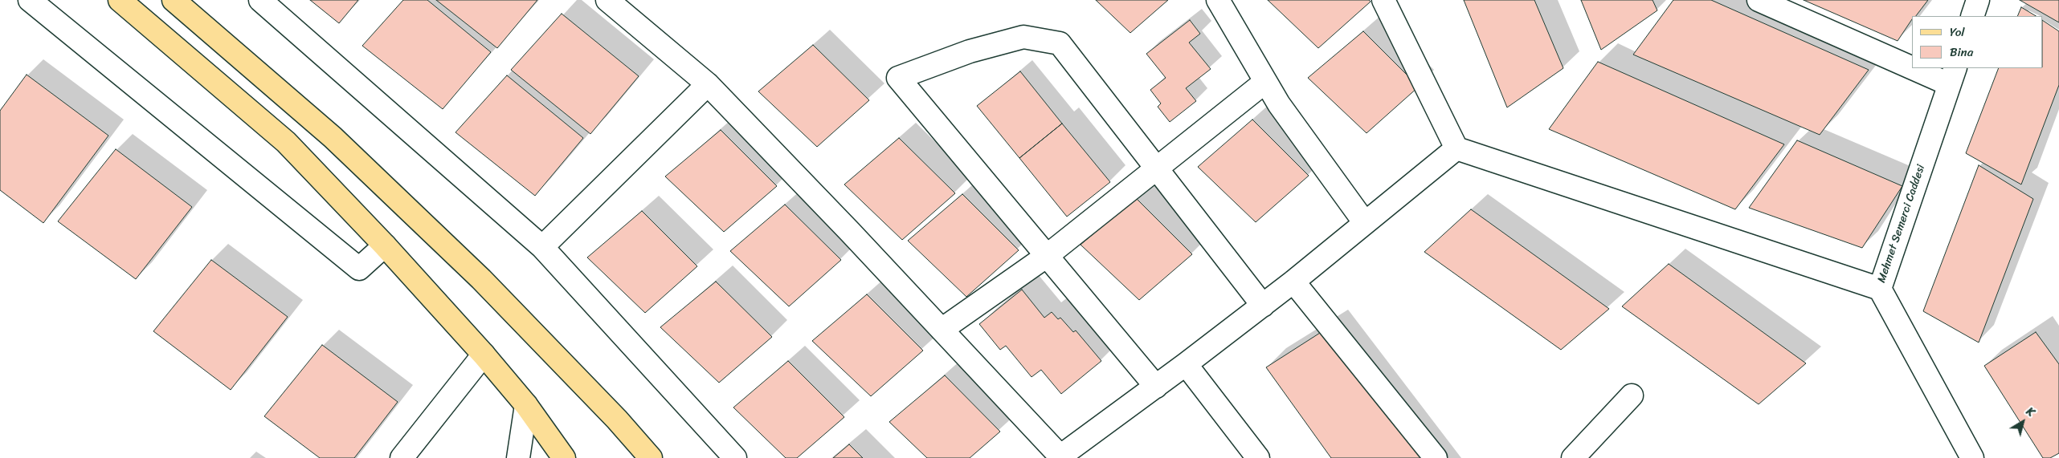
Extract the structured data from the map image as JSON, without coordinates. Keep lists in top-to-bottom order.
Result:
{
  "streets": {
    "street": ["Mehmet Semerci Caddesi"]
  },
  "legend": ["Yol", "Bina"],
  "north": "top right"
}
